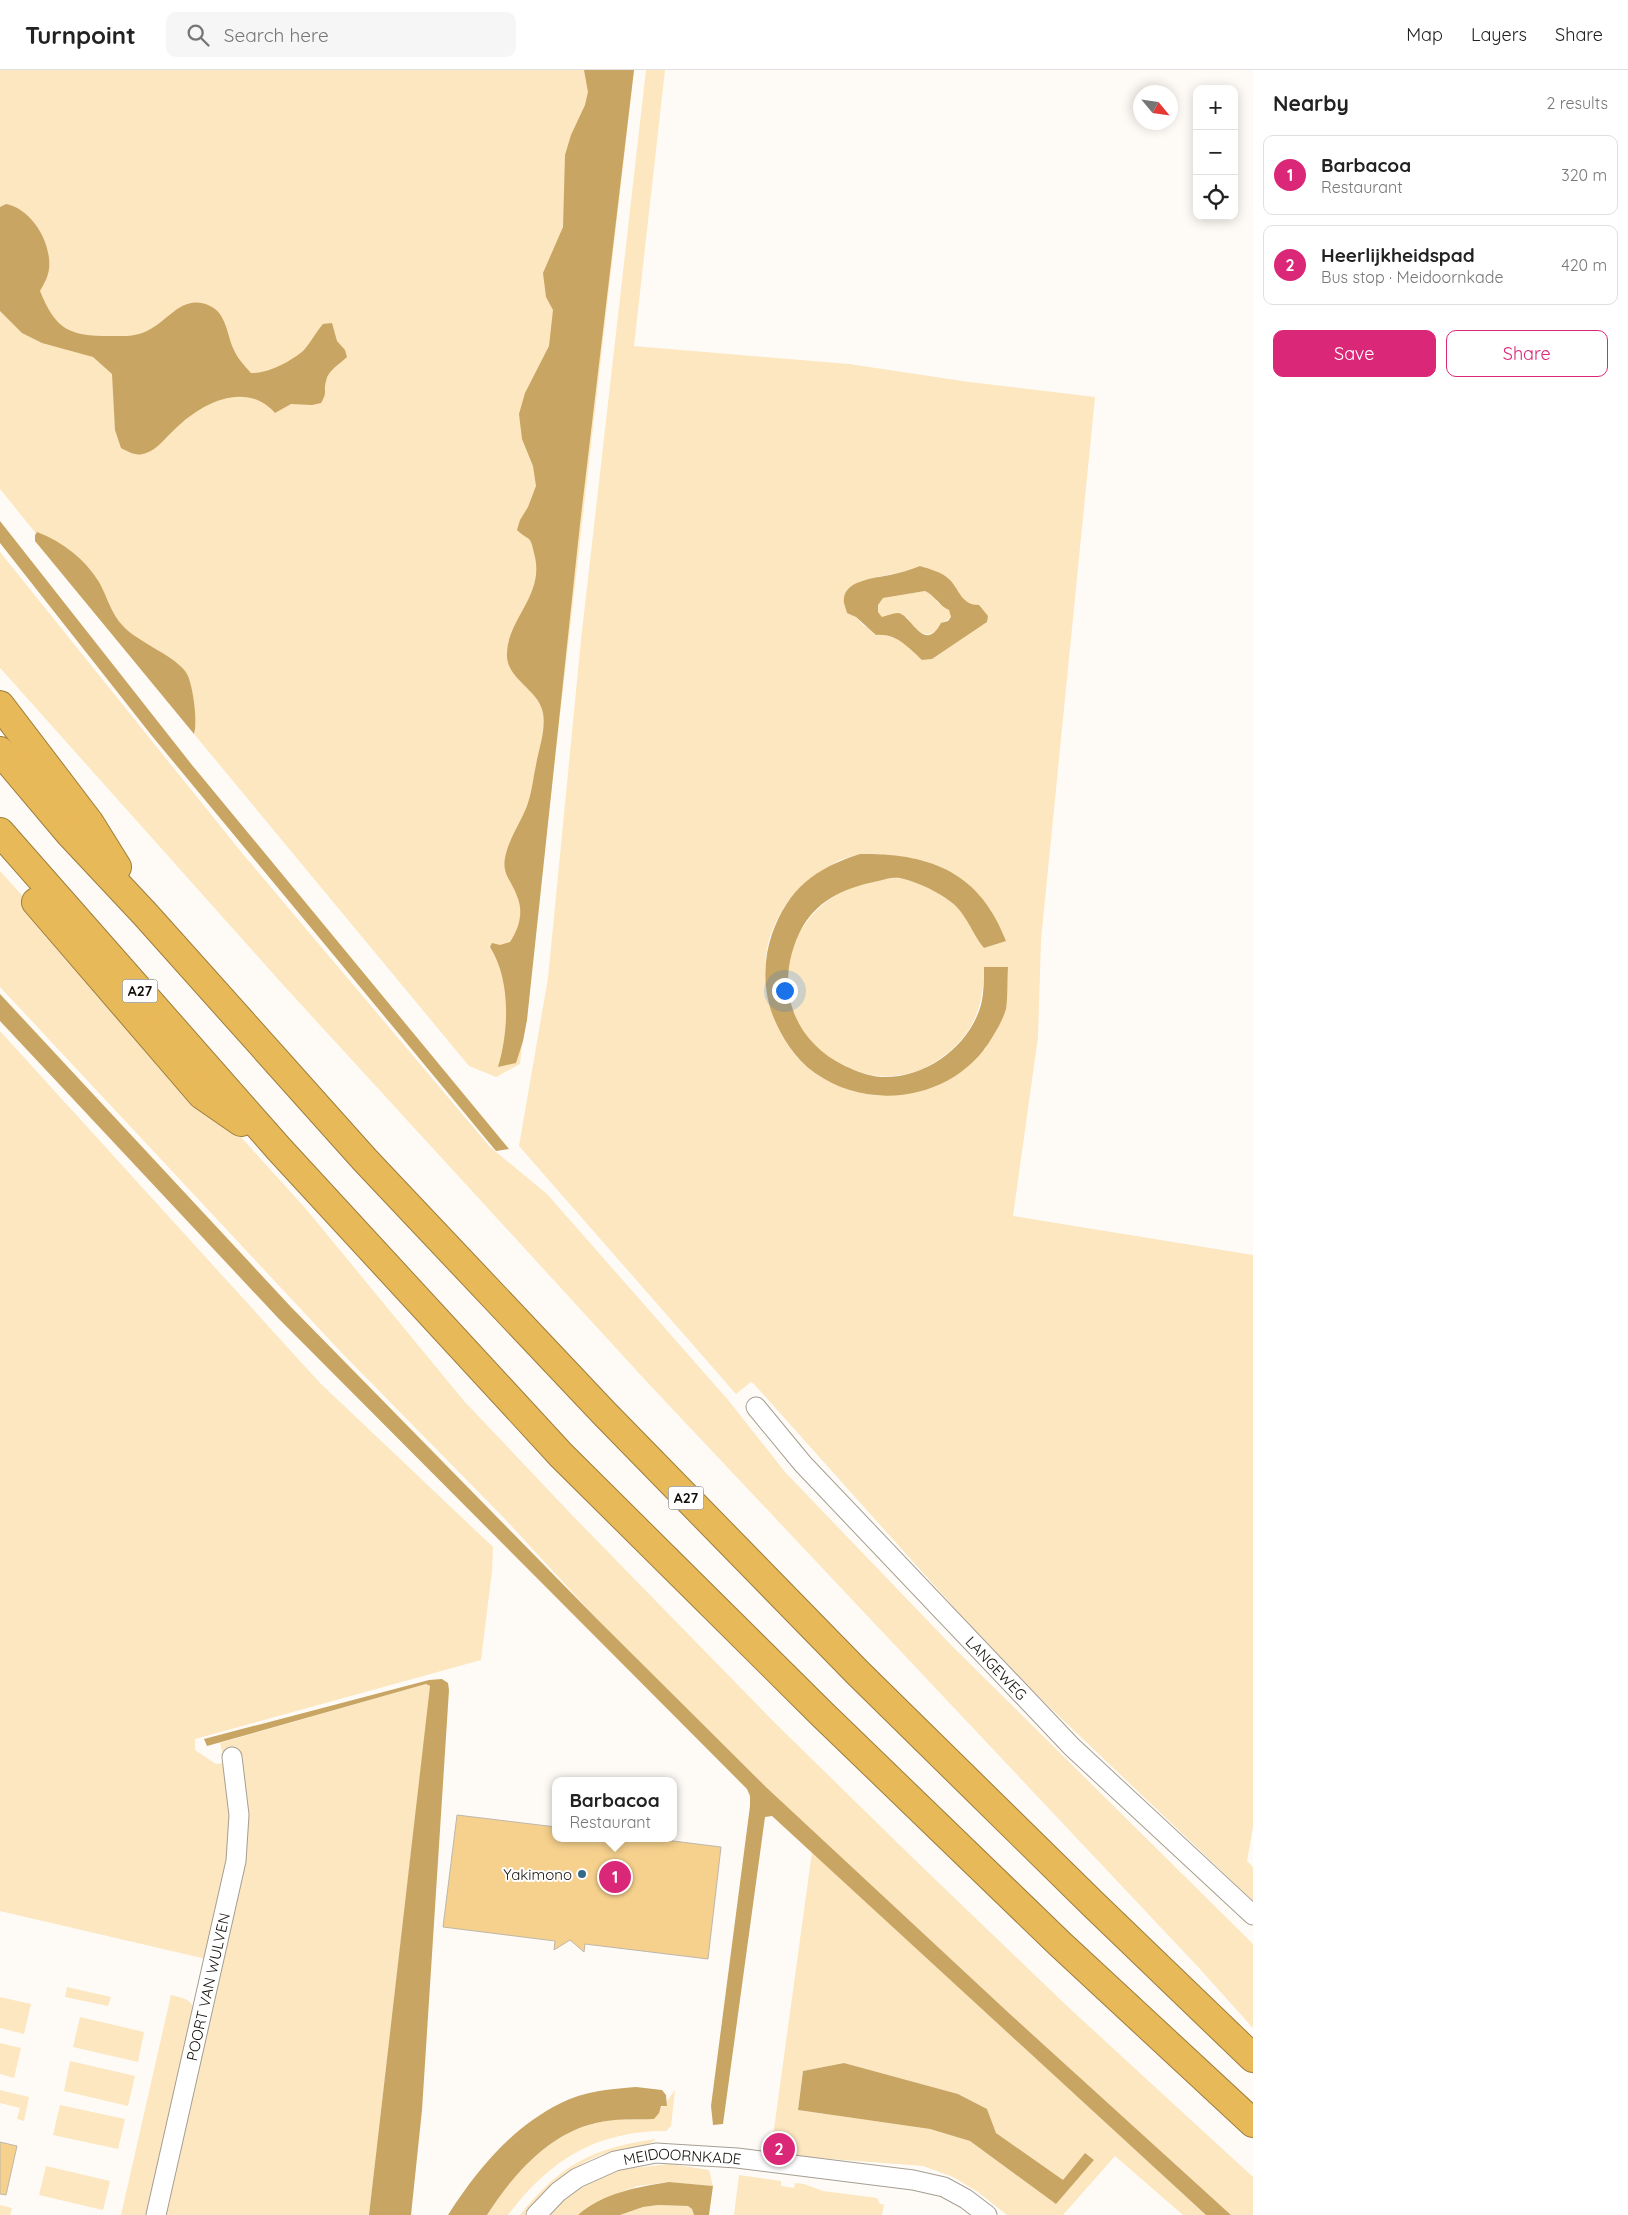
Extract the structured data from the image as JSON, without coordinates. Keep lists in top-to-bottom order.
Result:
{
  "streets": {
    "highway": ["A27"],
    "street": ["LANGEWEG", "POORT VAN WULVEN", "MEIDOORNKADE"]
  },
  "places": ["Yakimono"],
  "north": "bottom right",
  "page": {
    "header": "Turnpoint",
    "search": "Search here",
    "nav": ["Map", "Layers", "Share"],
    "heading": ["Nearby", "2 results"],
    "map_buttons": ["+", "−"],
    "list": [
      {
        "mark": "1",
        "name": "Barbacoa",
        "note": "Restaurant",
        "value": "320 m"
      },
      {
        "mark": "2",
        "name": "Heerlijkheidspad",
        "note": "Bus stop · Meidoornkade",
        "value": "420 m"
      }
    ],
    "buttons": ["Save", "Share"],
    "popup": ["Barbacoa", "Restaurant"],
    "pins": ["1", "2"]
  }
}
